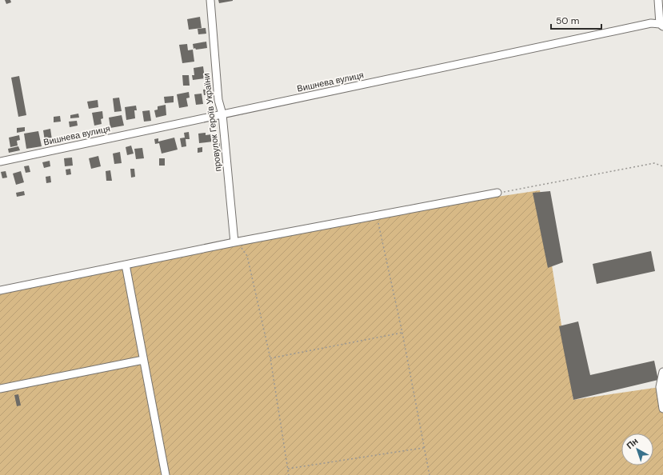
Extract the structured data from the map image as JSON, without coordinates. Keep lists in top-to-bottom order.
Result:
{
  "streets": {
    "street": ["Вишнева вулиця", "провулок Героїв України"]
  },
  "crossings": [
    ["Вишнева вулиця", "провулок Героїв України"]
  ],
  "scale_bar": "50 m",
  "north": "top left"
}
